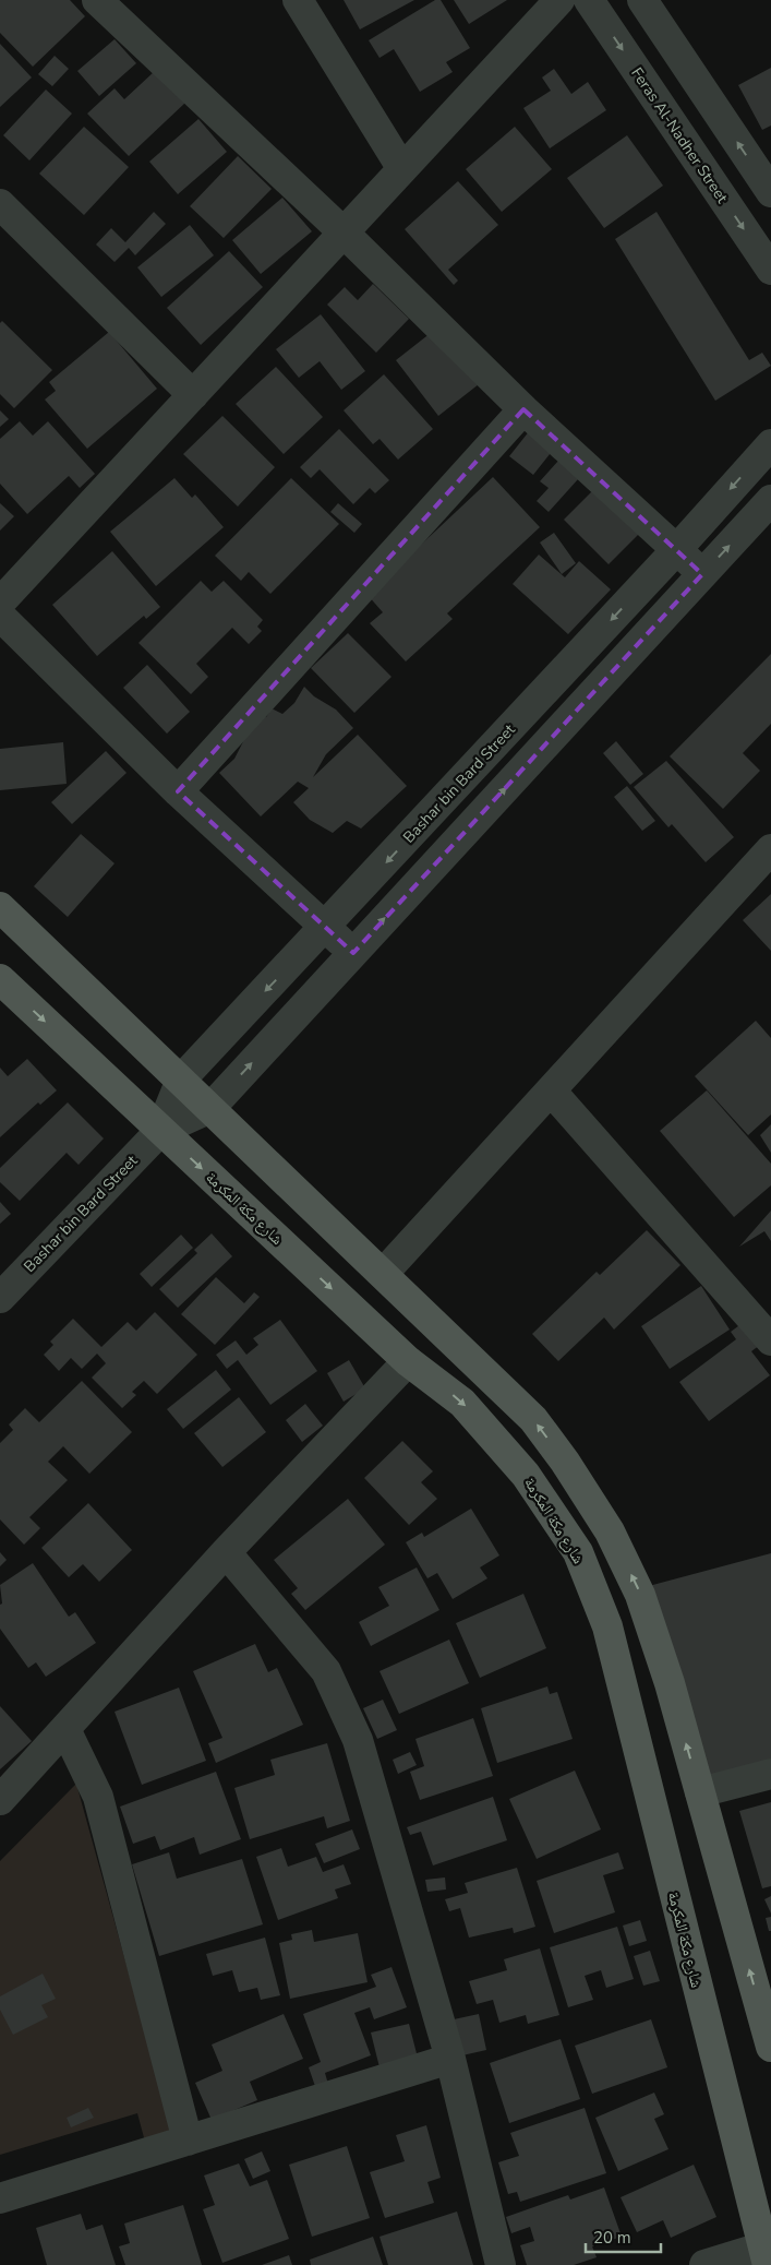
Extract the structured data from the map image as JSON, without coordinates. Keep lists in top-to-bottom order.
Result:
{
  "streets": {
    "main road": ["شارع مكة المكرمة"],
    "street": ["Feras Al-Nadher Street", "Bashar bin Bard Street"]
  },
  "crossings": [
    ["Bashar bin Bard Street", "شارع مكة المكرمة"]
  ],
  "scale_bar": "20 m"
}
